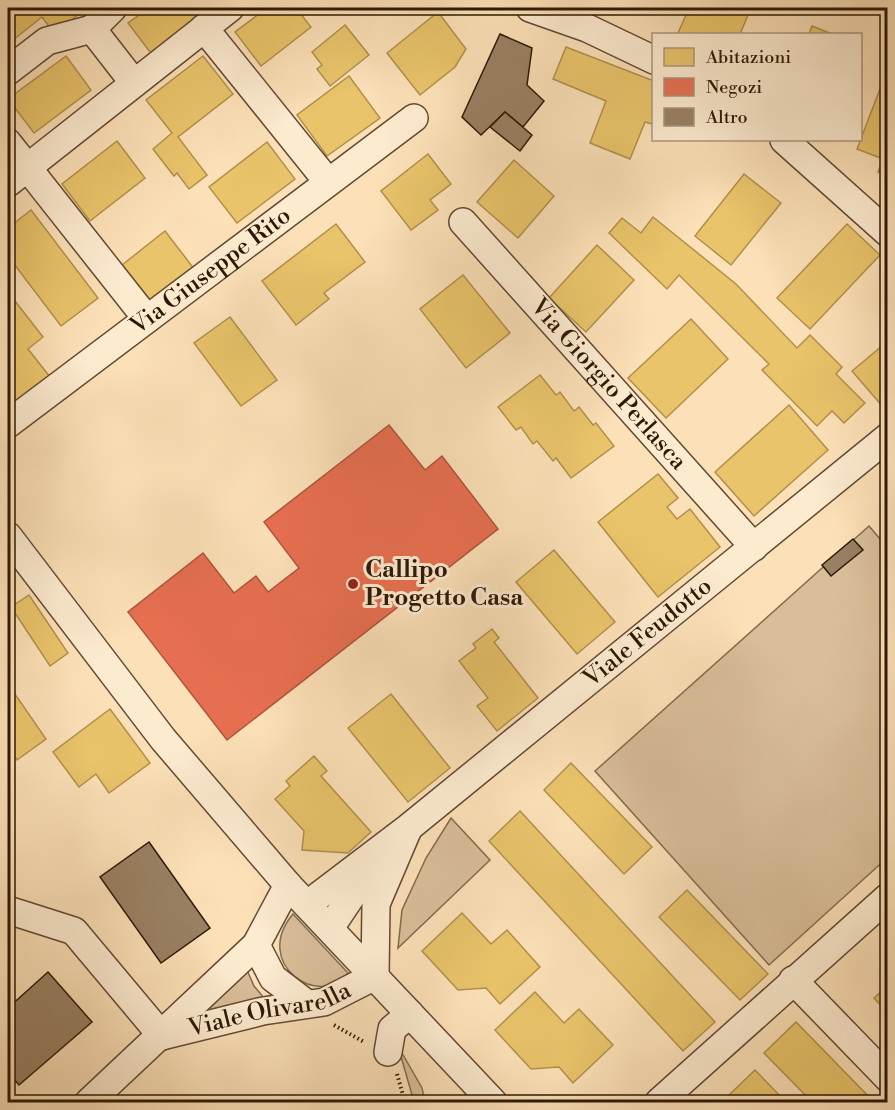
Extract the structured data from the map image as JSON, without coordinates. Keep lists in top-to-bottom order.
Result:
{
  "streets": {
    "street": [
      "Via Giuseppe Rito",
      "Via Giorgio Perlasca",
      "Viale Feudotto",
      "Viale Olivarella"
    ]
  },
  "crossings": [
    ["Via Giorgio Perlasca", "Viale Feudotto"]
  ],
  "places": ["Callipo Progetto Casa"],
  "legend": ["Abitazioni", "Negozi", "Altro"]
}
